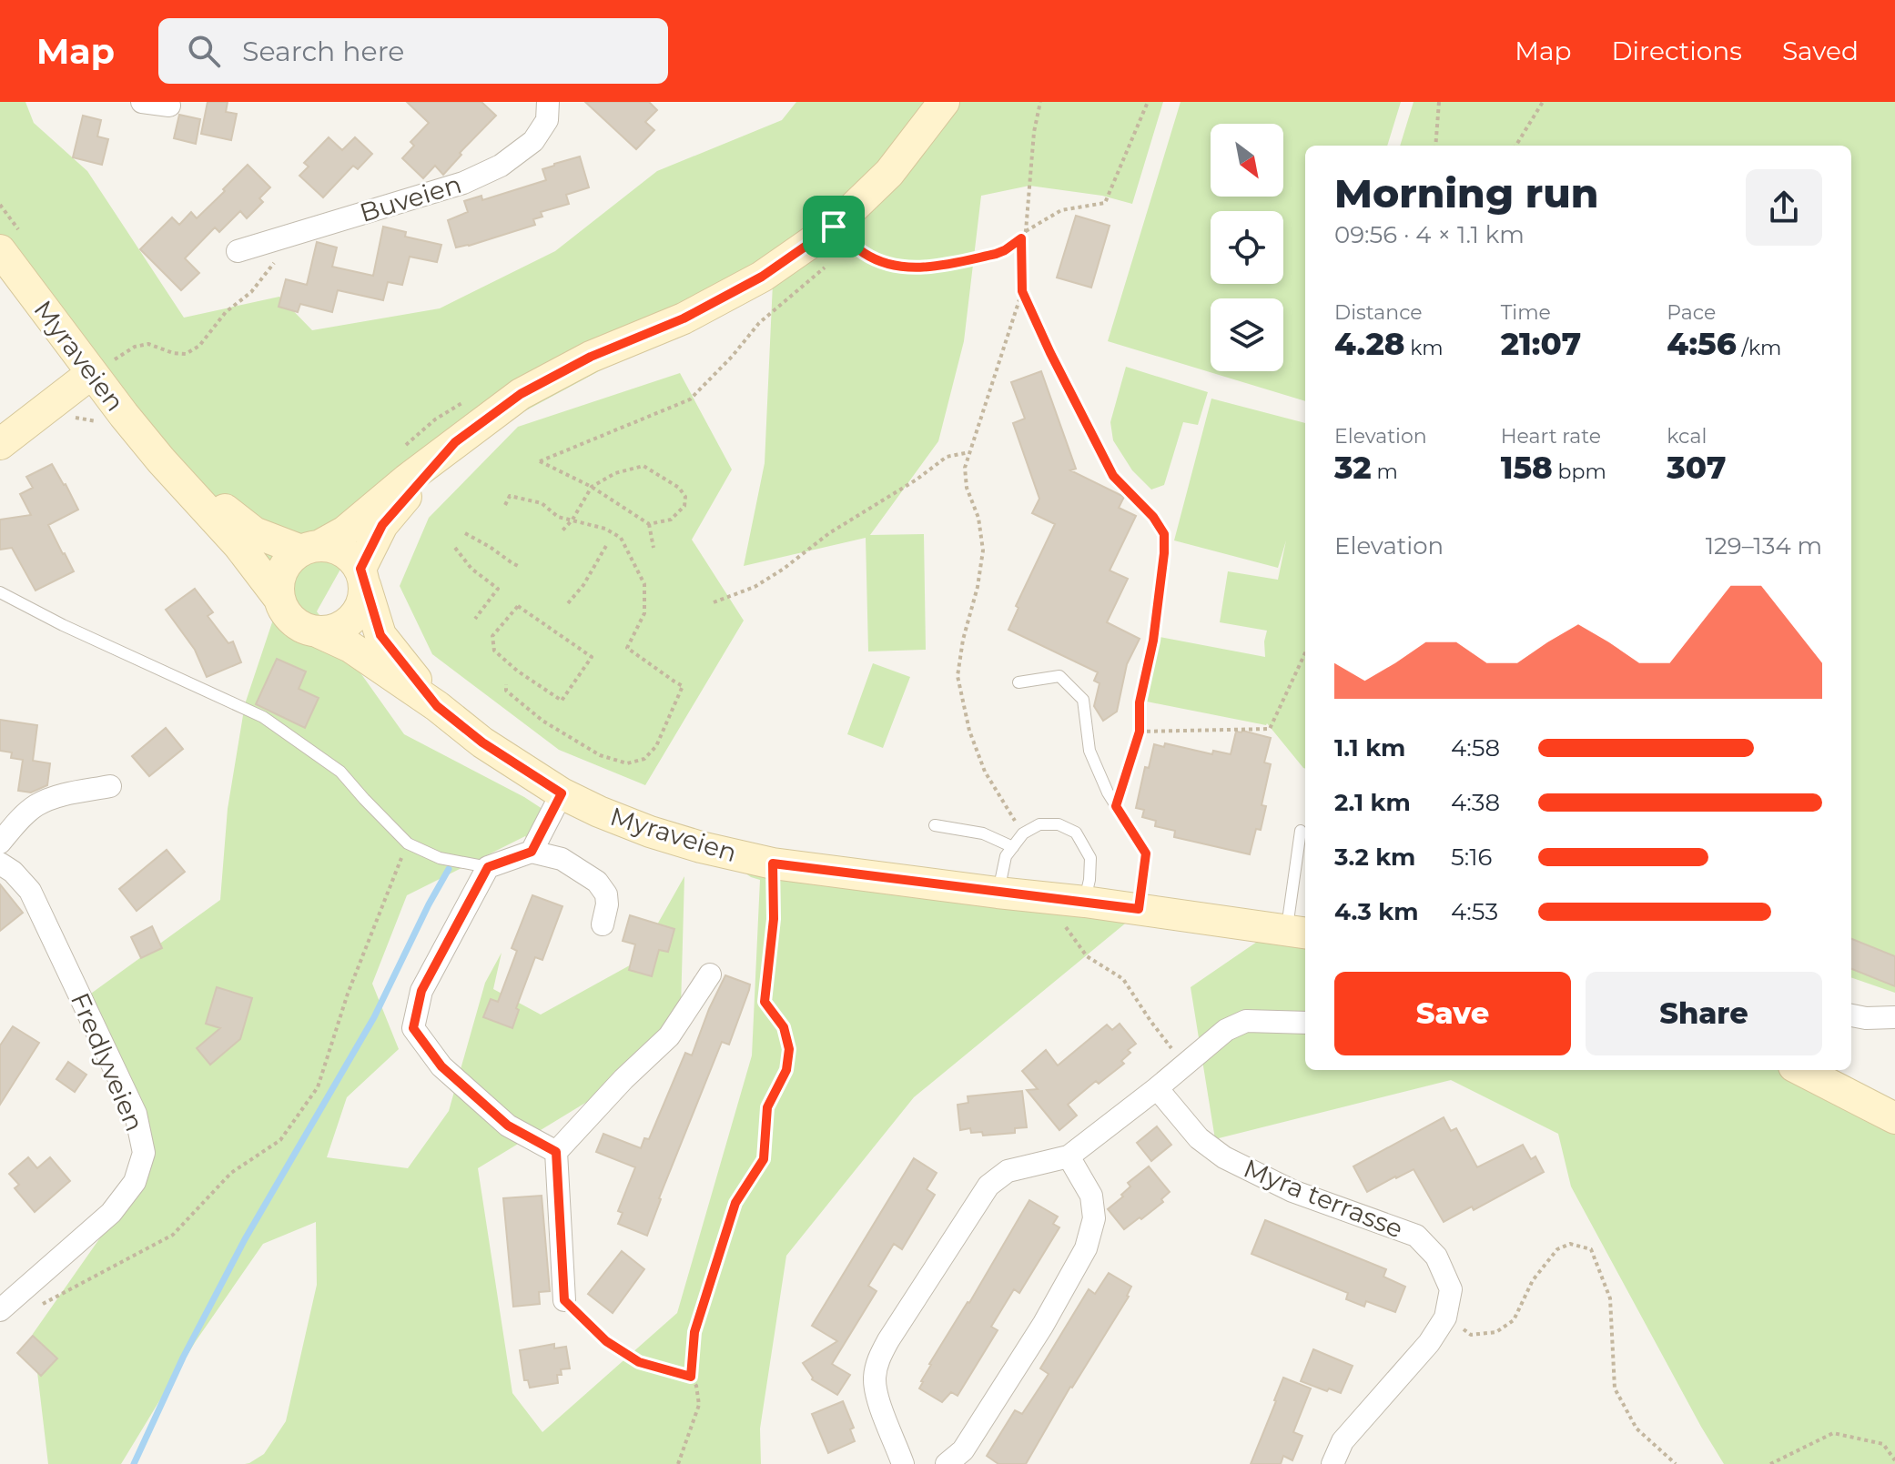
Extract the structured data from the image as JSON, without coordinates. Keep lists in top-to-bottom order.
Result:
{
  "streets": {
    "main road": ["Myraveien"],
    "street": ["Buveien", "Fredlyveien", "Myra terrasse"]
  },
  "north": "bottom right",
  "page": {
    "header": "Map",
    "search": "Search here",
    "nav": ["Map", "Directions", "Saved"],
    "heading": ["Morning run", "09:56 · 4 × 1.1 km"],
    "stats": [
      ["Distance", "4.28 km"],
      ["Time", "21:07"],
      ["Pace", "4:56 /km"],
      ["Elevation", "32 m"],
      ["Heart rate", "158 bpm"],
      ["kcal", "307"]
    ],
    "chart": ["Elevation", "129–134 m"],
    "list": [
      {
        "name": "1.1 km",
        "note": "4:58"
      },
      {
        "name": "2.1 km",
        "note": "4:38"
      },
      {
        "name": "3.2 km",
        "note": "5:16"
      },
      {
        "name": "4.3 km",
        "note": "4:53"
      }
    ],
    "buttons": ["Save", "Share"]
  }
}
